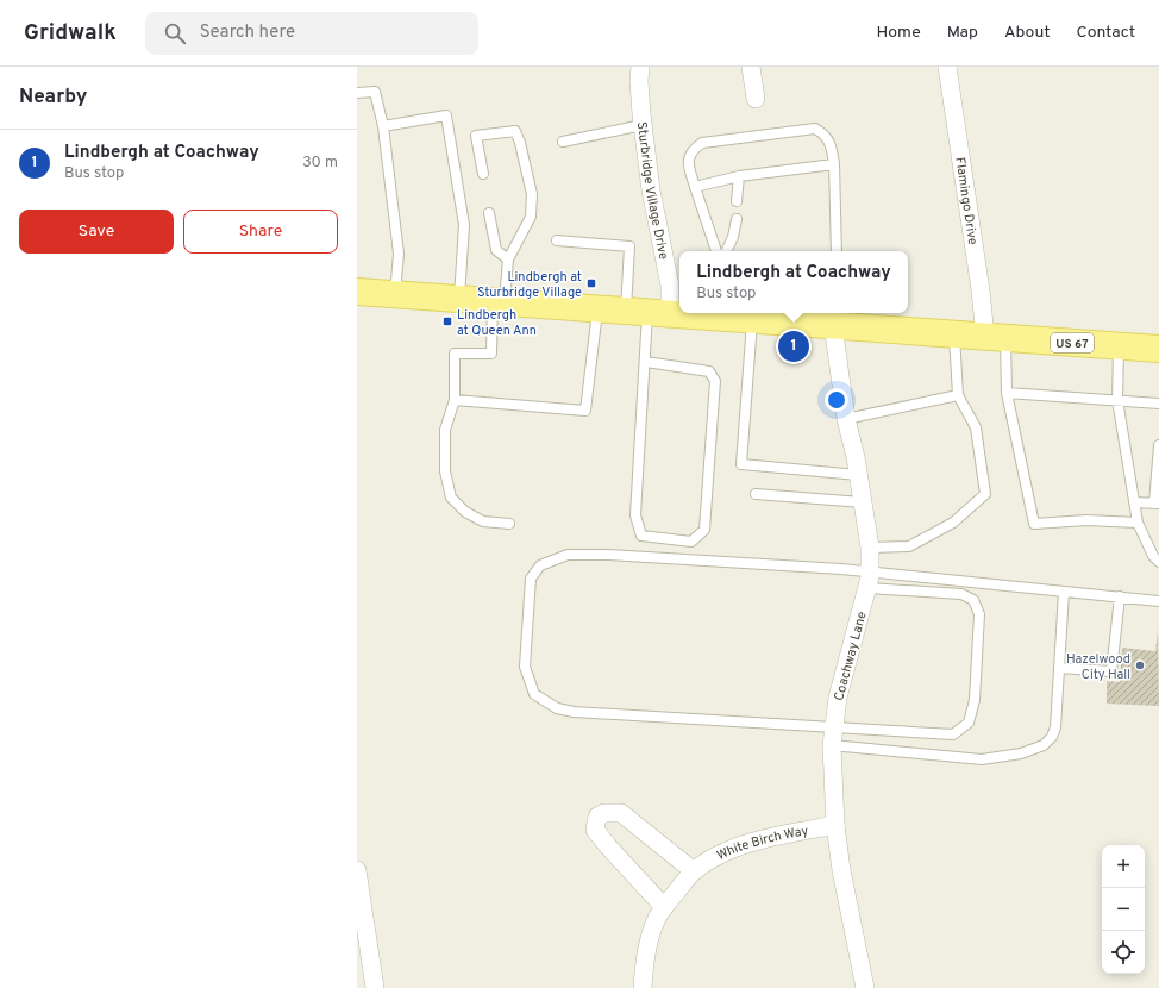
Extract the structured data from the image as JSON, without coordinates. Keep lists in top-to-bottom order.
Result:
{
  "streets": {
    "main road": ["US 67"],
    "street": [
      "Sturbridge Village Drive",
      "Flamingo Drive",
      "Coachway Lane",
      "White Birch Way"
    ]
  },
  "crossings": [
    ["Sturbridge Village Drive", "US 67"],
    ["Flamingo Drive", "US 67"],
    ["US 67", "Coachway Lane"],
    ["Coachway Lane", "White Birch Way"]
  ],
  "places": {
    "transit": ["Lindbergh at Sturbridge Village", "Lindbergh at Queen Ann"],
    "other": ["Hazelwood City Hall"]
  },
  "page": {
    "header": "Gridwalk",
    "search": "Search here",
    "nav": [
      "Home",
      "Map",
      "About",
      "Contact"
    ],
    "heading": "Nearby",
    "list": [
      {
        "mark": "1",
        "name": "Lindbergh at Coachway",
        "note": "Bus stop",
        "value": "30 m"
      }
    ],
    "buttons": ["Save", "Share"],
    "popup": ["Lindbergh at Coachway", "Bus stop"],
    "pins": "1",
    "map_buttons": ["+", "−"]
  }
}
